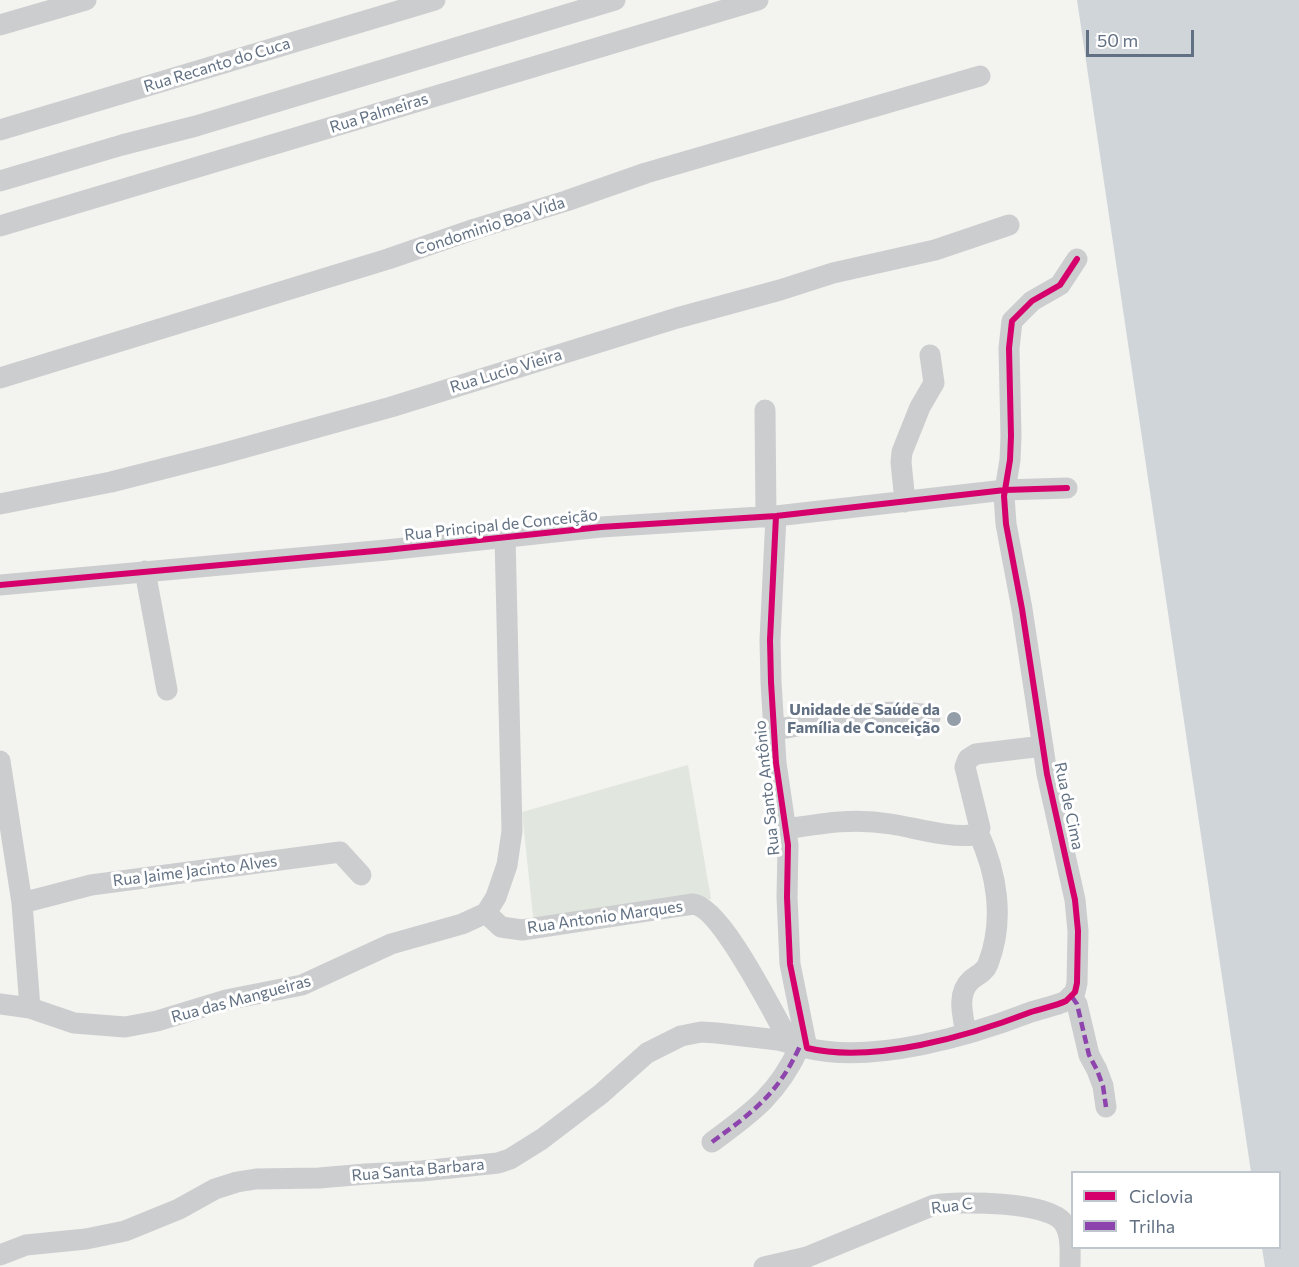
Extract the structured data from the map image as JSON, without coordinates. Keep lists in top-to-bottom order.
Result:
{
  "streets": {
    "street": [
      "Rua Recanto do Cuca",
      "Rua Palmeiras",
      "Condominio Boa Vida",
      "Rua Lucio Vieira",
      "Rua Principal de Conceição",
      "Rua Santo Antônio",
      "Rua de Cima",
      "Rua Jaime Jacinto Alves",
      "Rua Antonio Marques",
      "Rua das Mangueiras",
      "Rua Santa Barbara",
      "Rua C"
    ]
  },
  "crossings": [
    ["Rua Principal de Conceição", "Rua Santo Antônio"],
    ["Rua Principal de Conceição", "Rua de Cima"],
    ["Rua Santo Antônio", "Rua Antonio Marques"],
    ["Rua Santo Antônio", "Rua Santa Barbara"],
    ["Rua Antonio Marques", "Rua das Mangueiras"],
    ["Rua Antonio Marques", "Rua Santa Barbara"]
  ],
  "places": ["Unidade de Saúde da Família de Conceição"],
  "legend": ["Ciclovia", "Trilha"],
  "scale_bar": "50 m"
}
